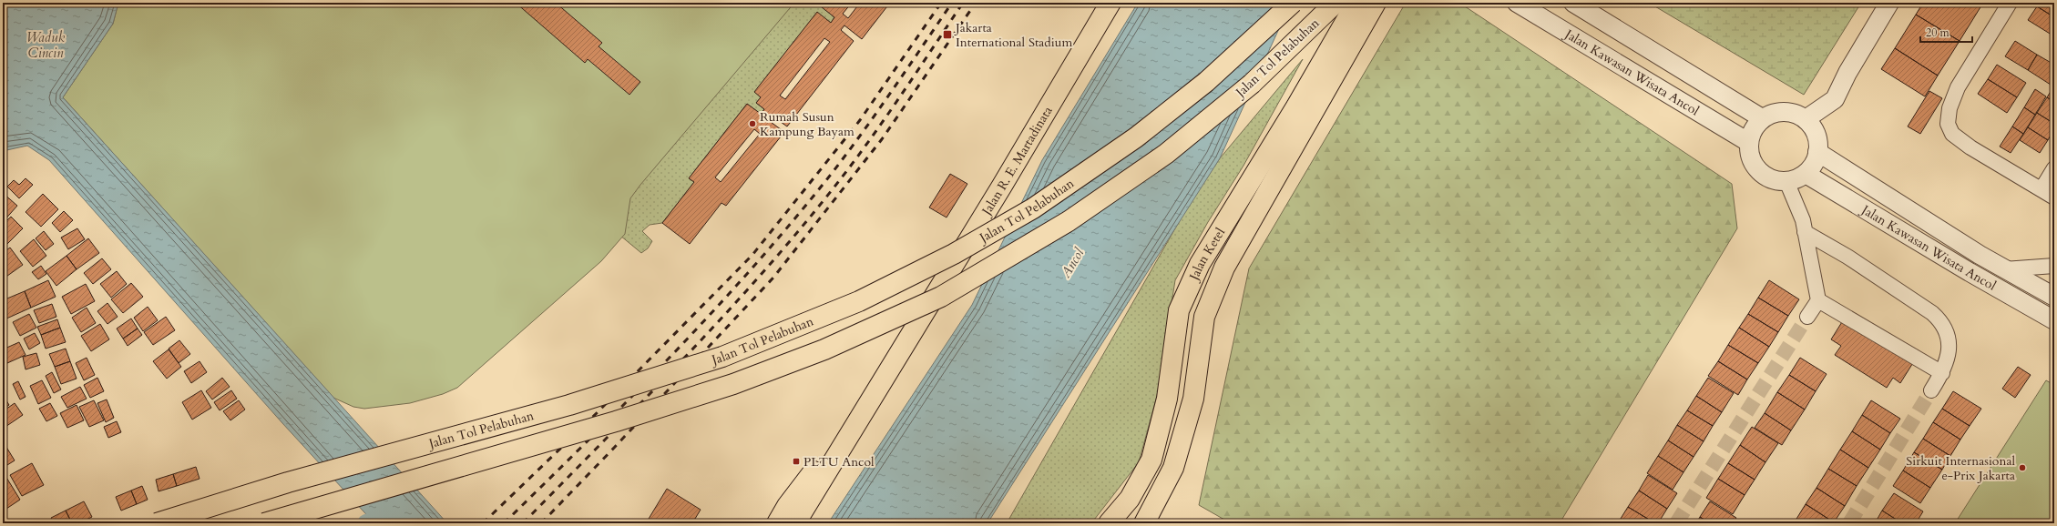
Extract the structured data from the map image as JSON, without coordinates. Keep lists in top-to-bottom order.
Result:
{
  "streets": {
    "highway": ["Jalan Tol Pelabuhan", "Jalan R. E. Martadinata", "Jalan Ketel"],
    "street": ["Jalan Kawasan Wisata Ancol"]
  },
  "water": ["Waduk Cincin", "Ancol"],
  "places": {
    "transit": ["Jakarta International Stadium", "PLTU Ancol"],
    "other": ["Rumah Susun Kampung Bayam", "Sirkuit Internasional e-Prix Jakarta"]
  },
  "scale_bar": "20 m"
}
